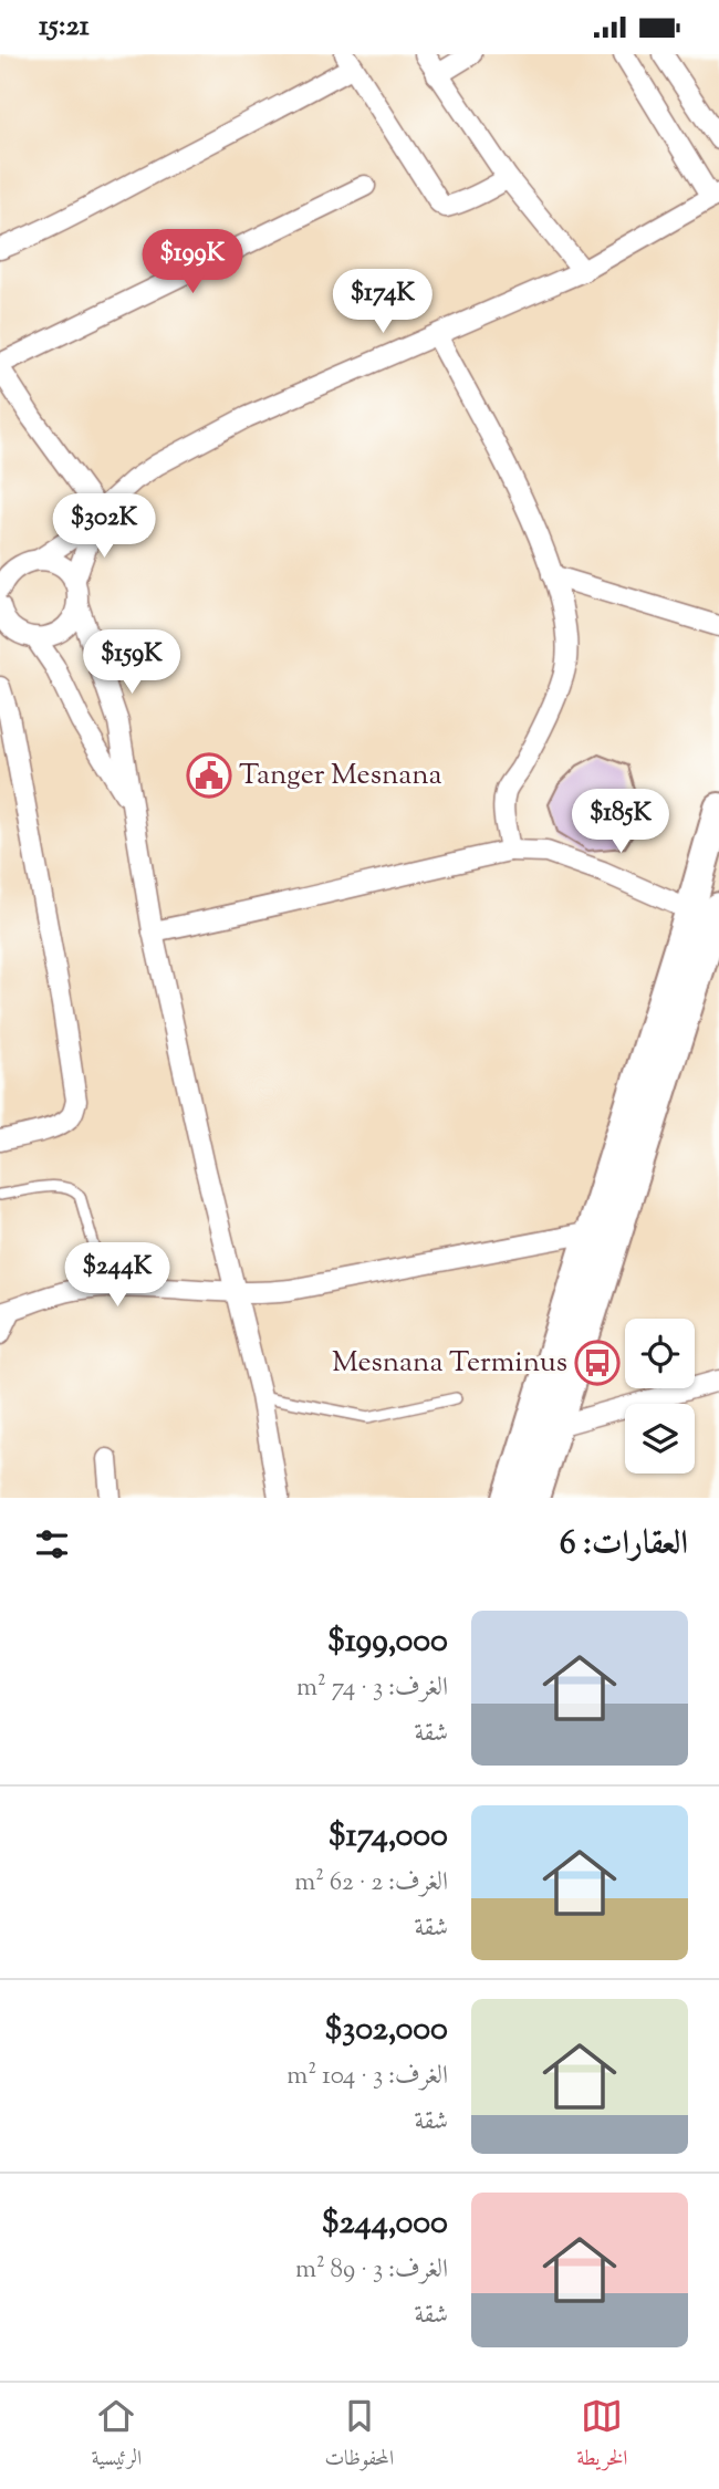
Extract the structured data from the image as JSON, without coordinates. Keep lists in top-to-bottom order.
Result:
{
  "places": {
    "public building": ["Tanger Mesnana"],
    "bus stop": ["Mesnana Terminus"]
  },
  "page": {
    "status": "15:21",
    "price": [
      "$199K",
      "$174K",
      "$302K",
      "$159K",
      "$185K",
      "$244K"
    ],
    "heading": "العقارات: 6",
    "list": [
      {
        "name": "$199,000",
        "note": "الغرف: 3 · 74 m² · شقة"
      },
      {
        "name": "$174,000",
        "note": "الغرف: 2 · 62 m² · شقة"
      },
      {
        "name": "$302,000",
        "note": "الغرف: 3 · 104 m² · شقة"
      },
      {
        "name": "$244,000",
        "note": "الغرف: 3 · 89 m² · شقة"
      }
    ],
    "tabs": ["الخريطة", "المحفوظات", "الرئيسية"]
  }
}
